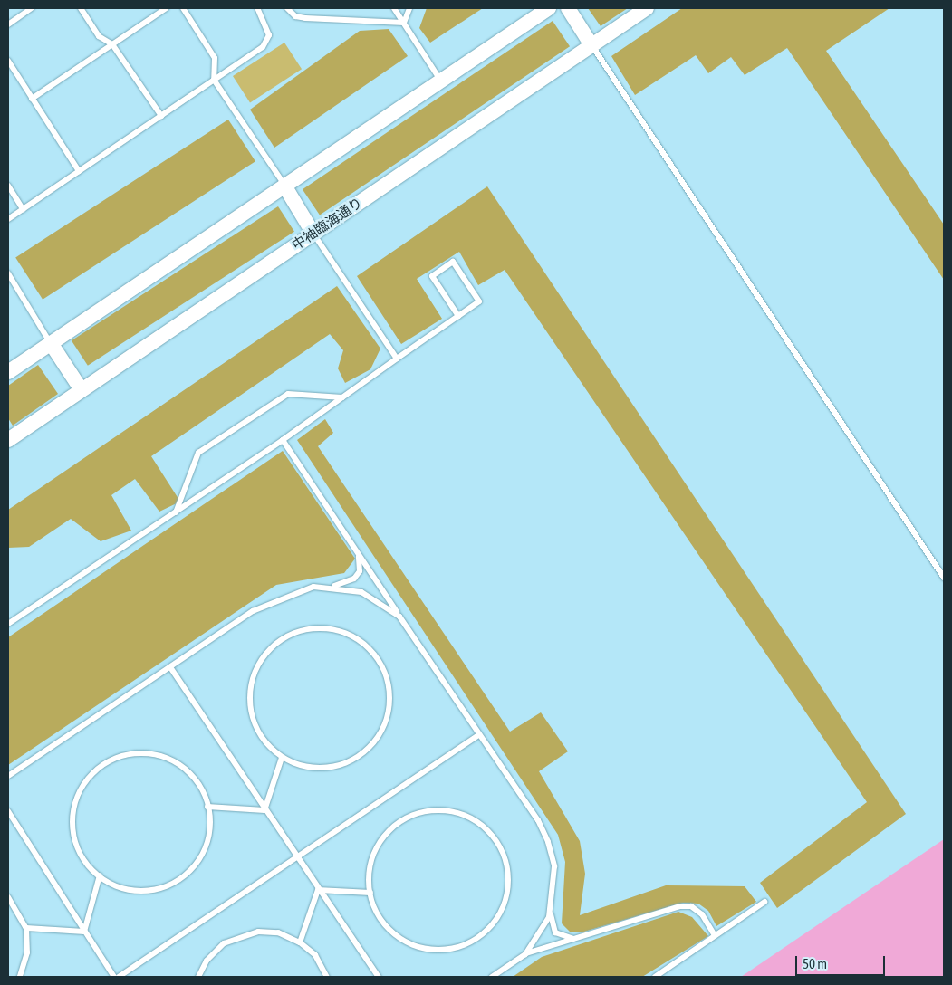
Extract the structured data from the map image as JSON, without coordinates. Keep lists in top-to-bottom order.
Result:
{
  "streets": {
    "street": ["中袖臨海通り"]
  },
  "scale_bar": "50 m"
}
